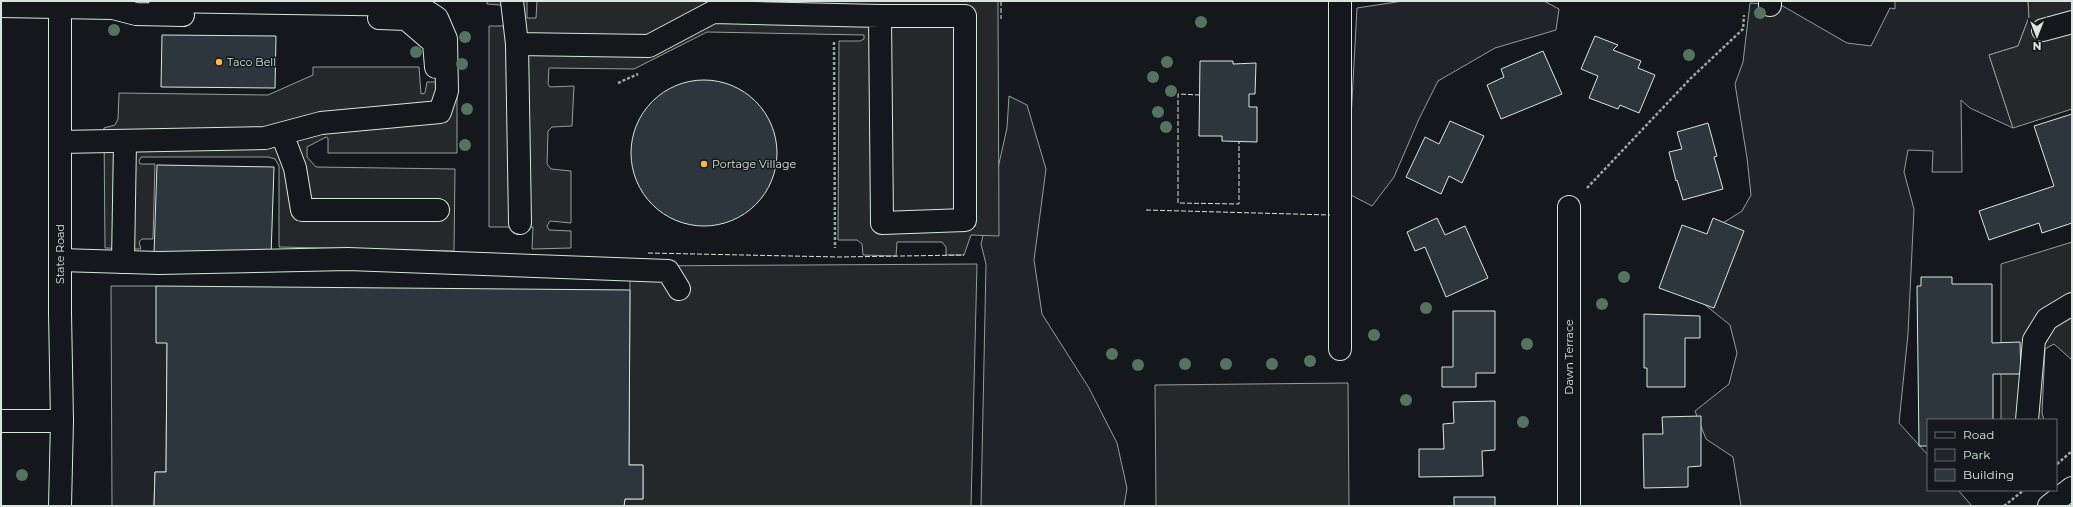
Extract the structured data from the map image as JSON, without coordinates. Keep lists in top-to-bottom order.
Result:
{
  "streets": {
    "main road": ["State Road", "Dawn Terrace"]
  },
  "places": ["Taco Bell", "Portage Village"],
  "legend": ["Road", "Park", "Building"],
  "north": "bottom"
}
